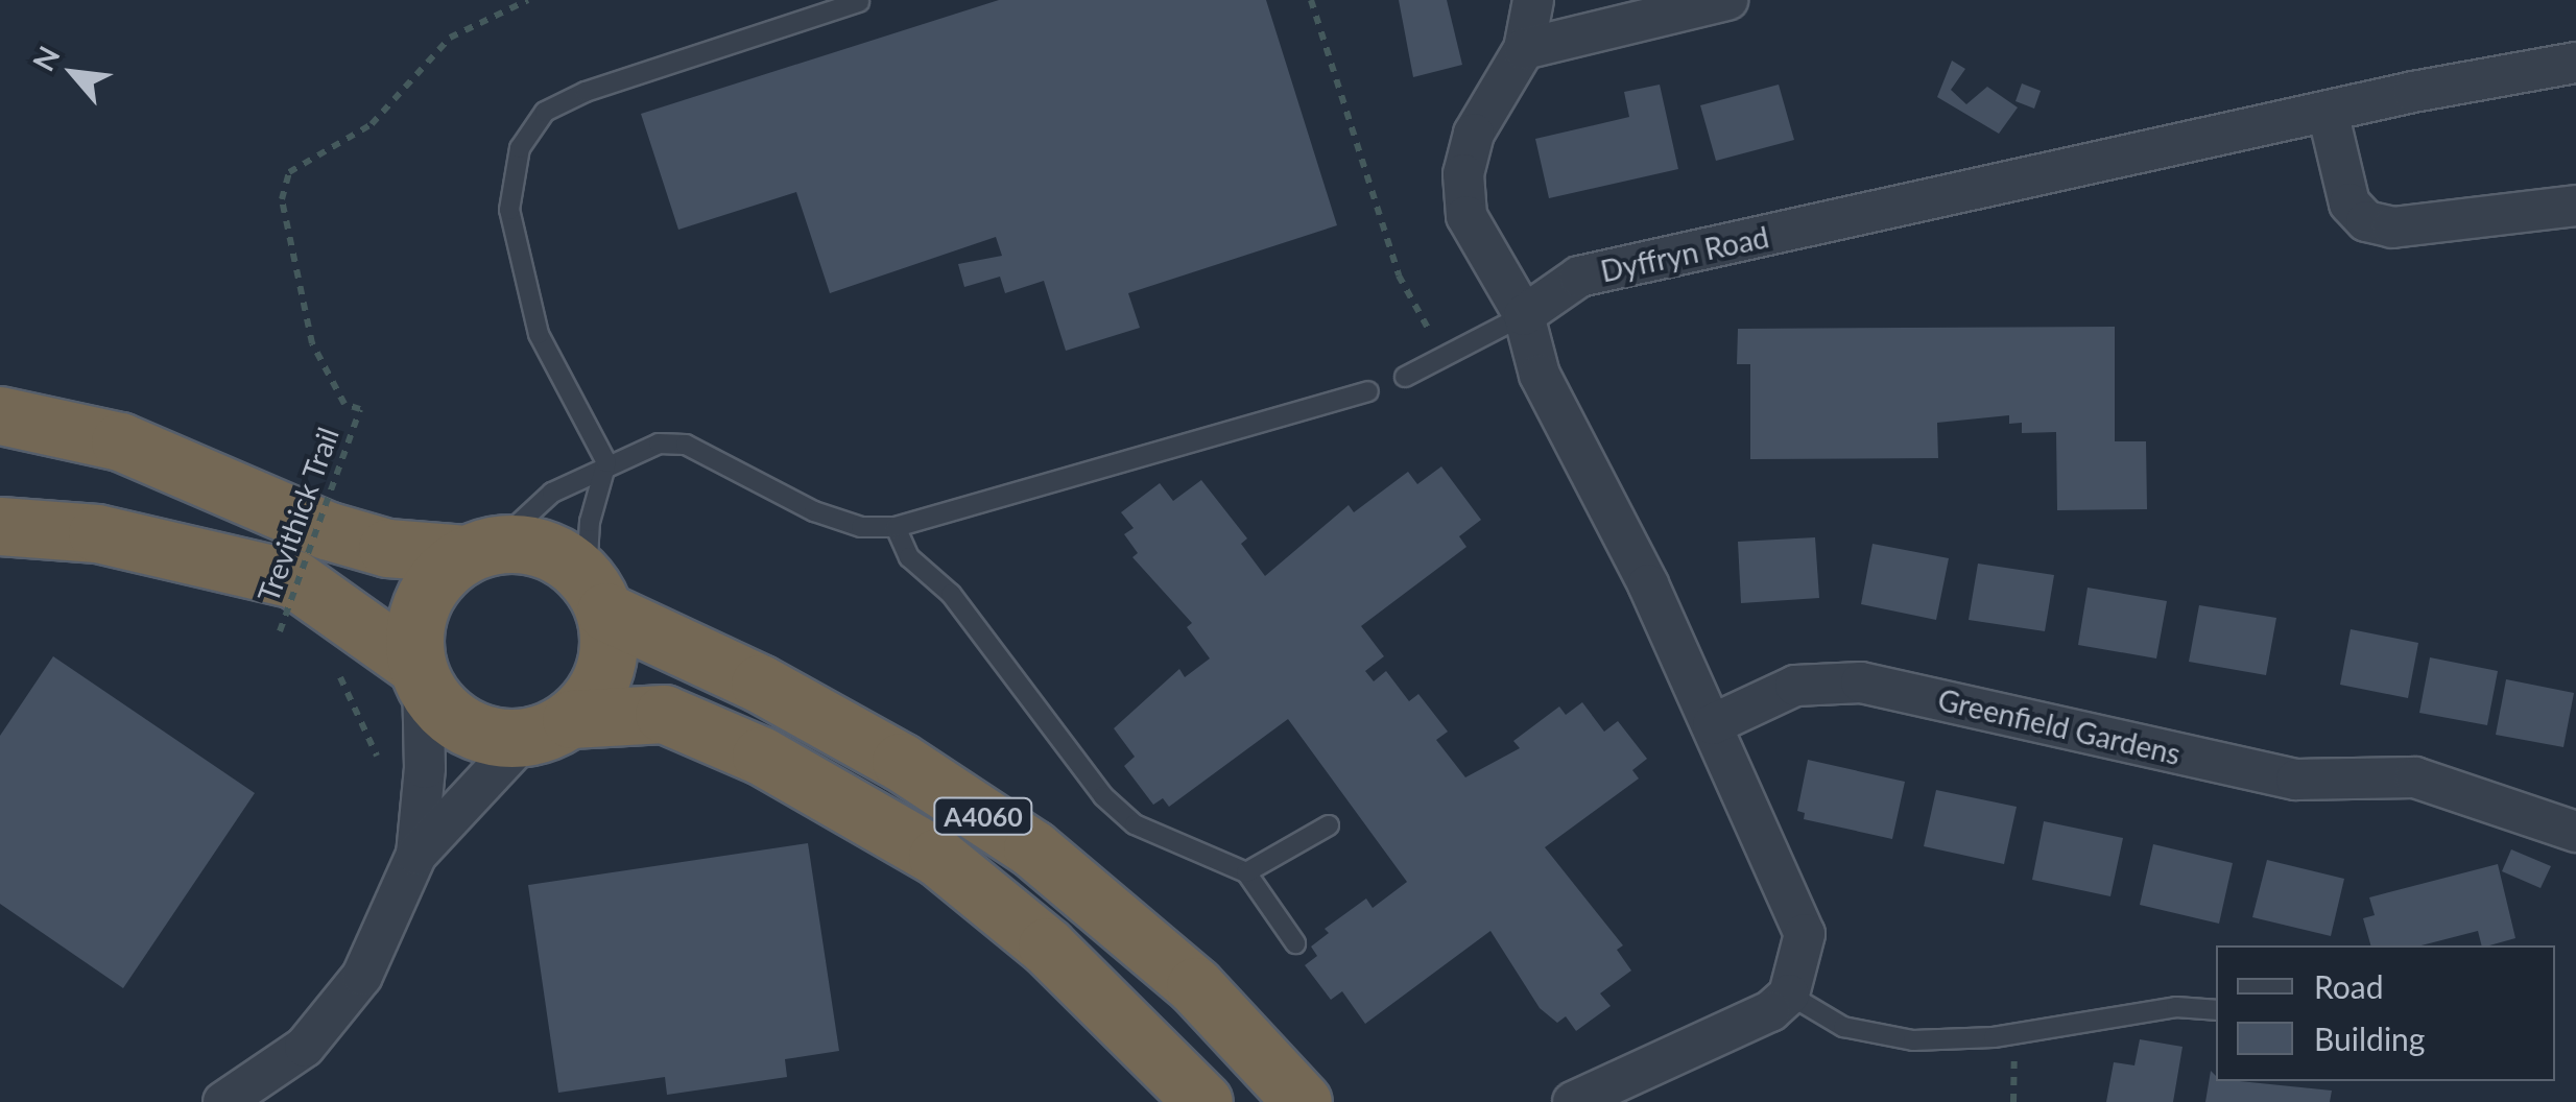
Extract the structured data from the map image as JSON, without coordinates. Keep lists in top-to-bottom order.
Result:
{
  "streets": {
    "highway": ["A4060"],
    "street": ["Dyffryn Road", "Greenfield Gardens"],
    "path": ["Trevithick Trail"]
  },
  "legend": ["Road", "Building"],
  "north": "top left"
}
